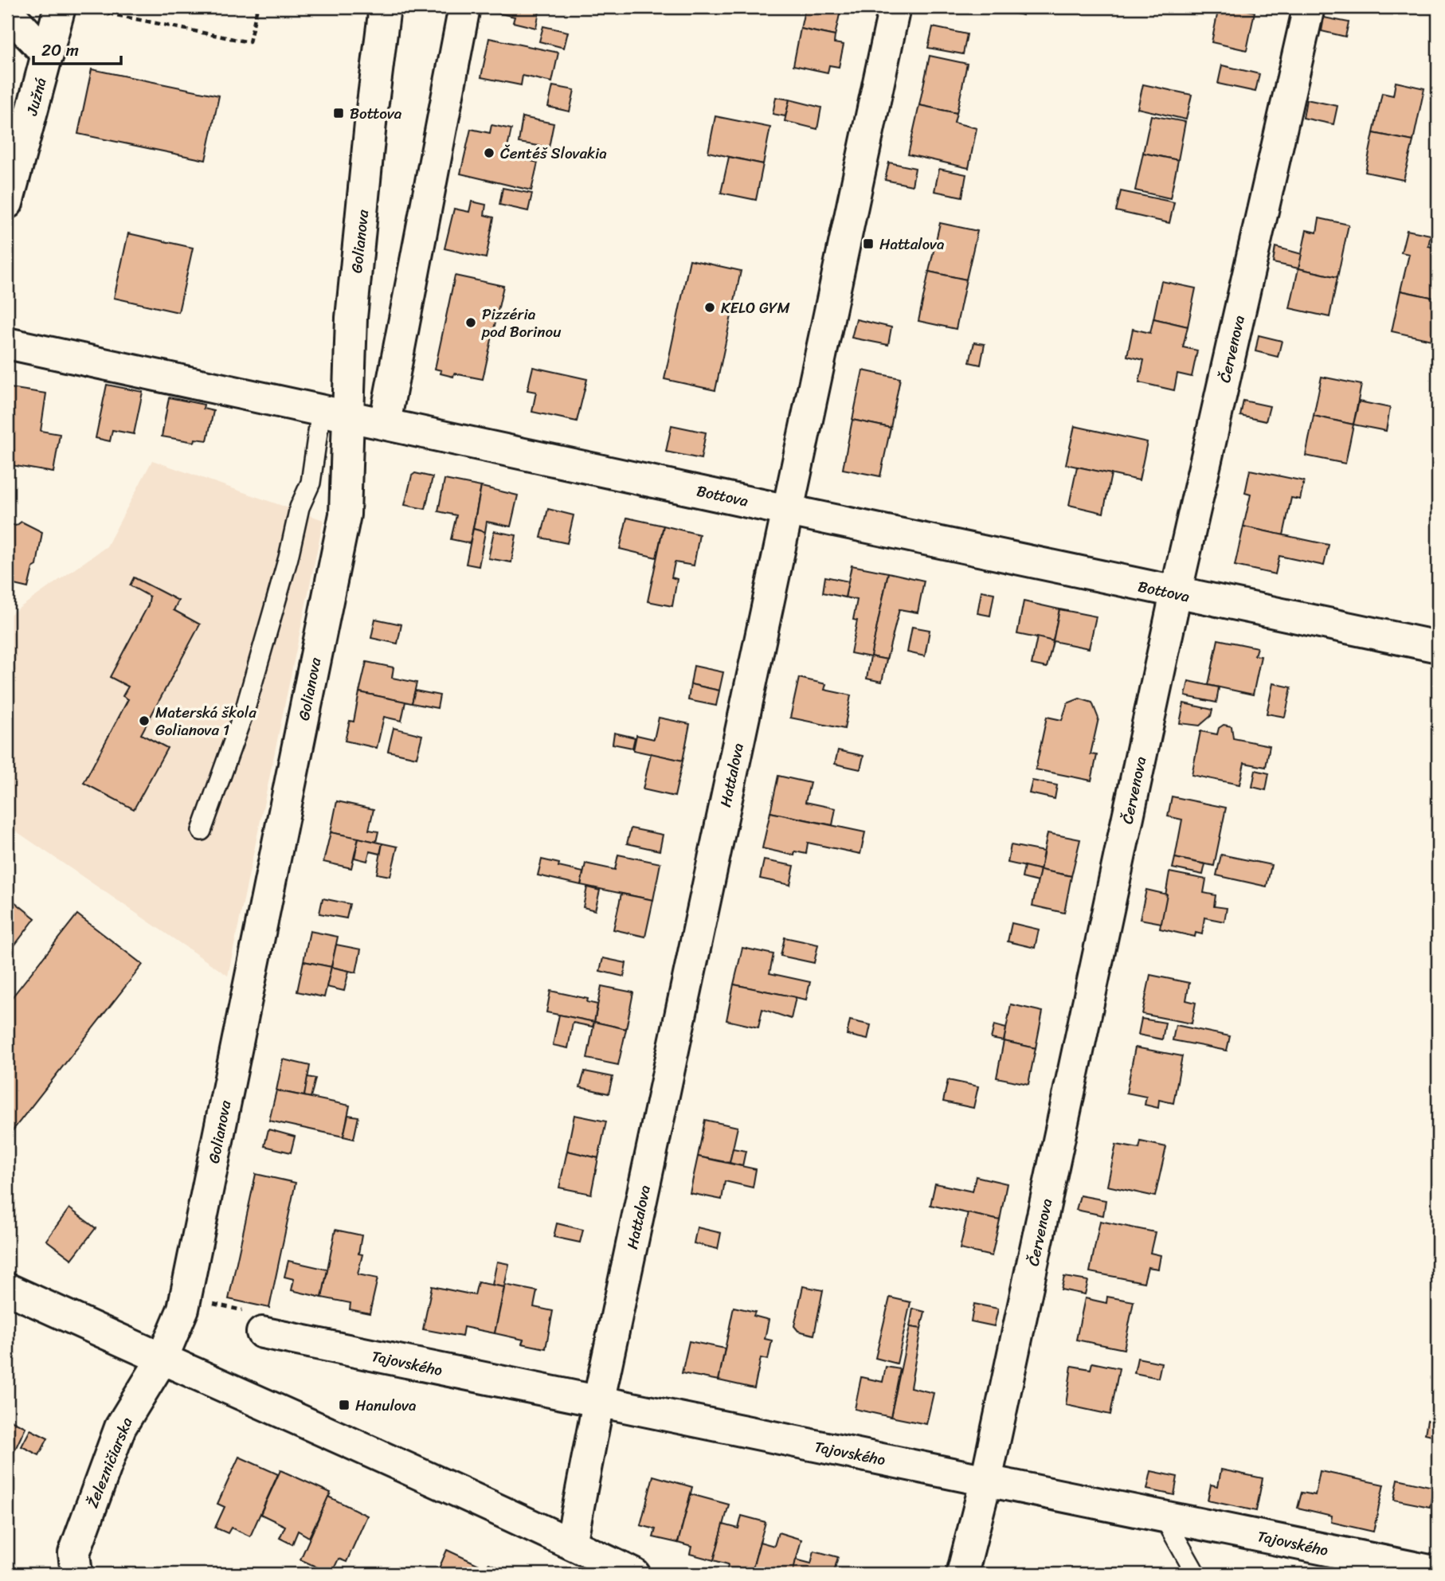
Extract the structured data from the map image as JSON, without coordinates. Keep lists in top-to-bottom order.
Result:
{
  "streets": {
    "street": [
      "Južná",
      "Golianova",
      "Červenova",
      "Bottova",
      "Hattalova",
      "Tajovského",
      "Železničiarska"
    ]
  },
  "crossings": [
    ["Golianova", "Bottova"],
    ["Golianova", "Železničiarska"],
    ["Červenova", "Bottova"],
    ["Červenova", "Tajovského"],
    ["Bottova", "Hattalova"],
    ["Hattalova", "Tajovského"]
  ],
  "places": {
    "transit": ["Bottova", "Hattalova", "Hanulova"],
    "other": [
      "Čentéš Slovakia",
      "KELO GYM",
      "Pizzéria pod Borinou",
      "Materská škola Golianova 1"
    ]
  },
  "scale_bar": "20 m"
}
